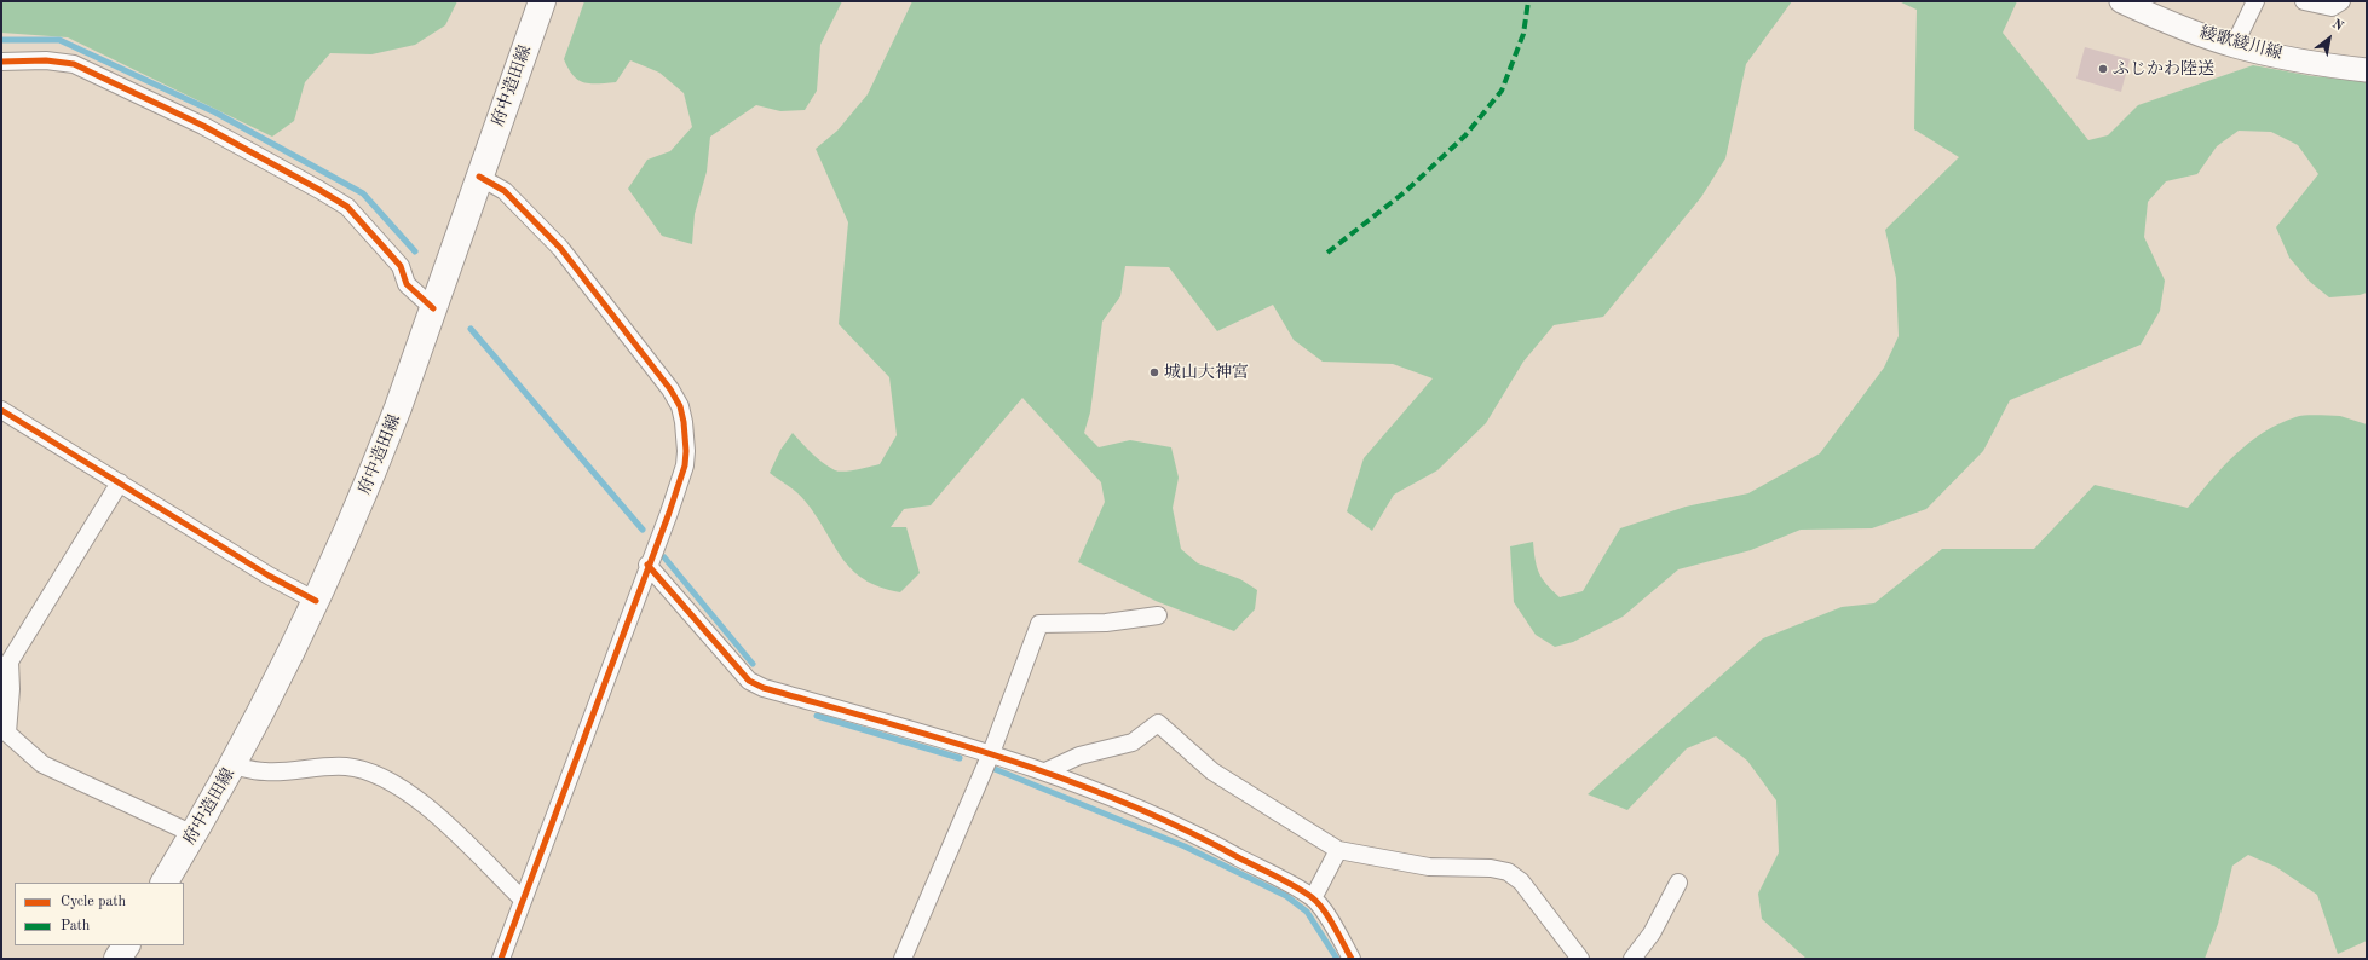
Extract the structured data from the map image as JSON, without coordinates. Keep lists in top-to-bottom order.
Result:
{
  "streets": {
    "main road": ["綾歌綾川線", "府中造田線"]
  },
  "places": ["ふじかわ陸送", "城山大神宮"],
  "legend": ["Cycle path", "Path"],
  "north": "top right"
}
